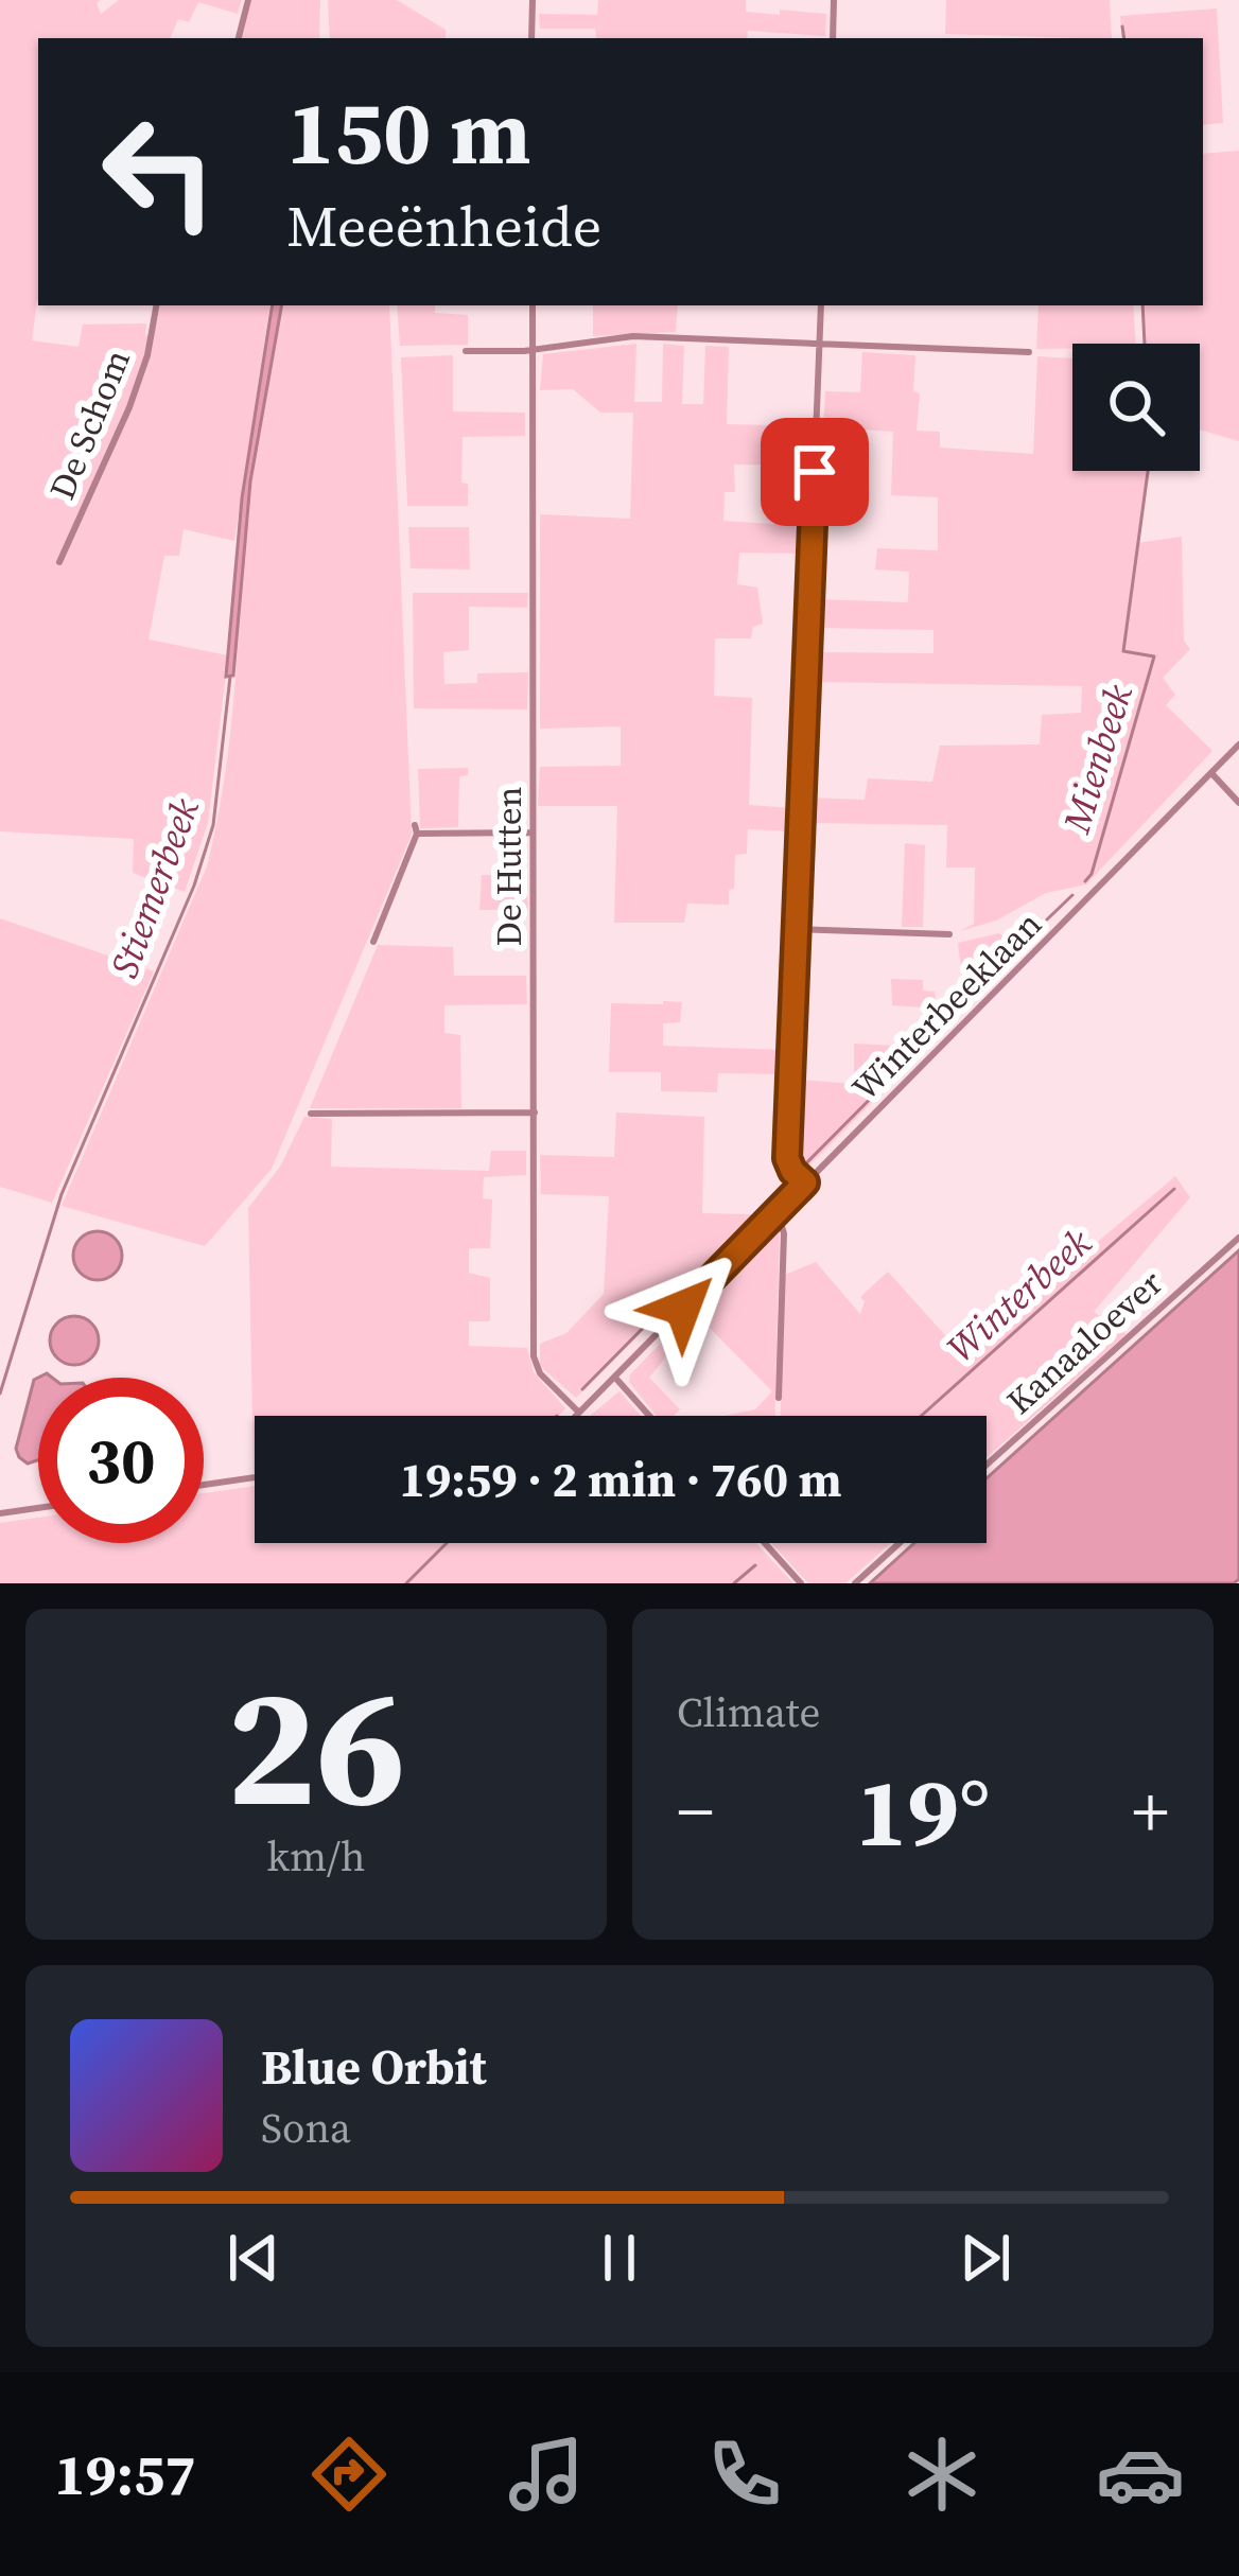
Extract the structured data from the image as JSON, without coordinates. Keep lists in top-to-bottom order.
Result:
{
  "streets": {
    "street": [
      "De Schom",
      "De Hutten",
      "Winterbeeklaan",
      "Kanaaloever"
    ]
  },
  "crossings": [
    ["De Hutten", "Winterbeeklaan"]
  ],
  "water": ["Mienbeek", "Stiemerbeek", "Winterbeek"],
  "page": {
    "turn": ["150 m", "Meeënheide"],
    "limit": "30",
    "trip": "19:59 · 2 min · 760 m",
    "tile": [
      ["26", "km/h"],
      "Climate"
    ],
    "heat": ["−", "19°", "+"],
    "song": ["Blue Orbit", "Sona"],
    "tabs": "19:57"
  }
}
